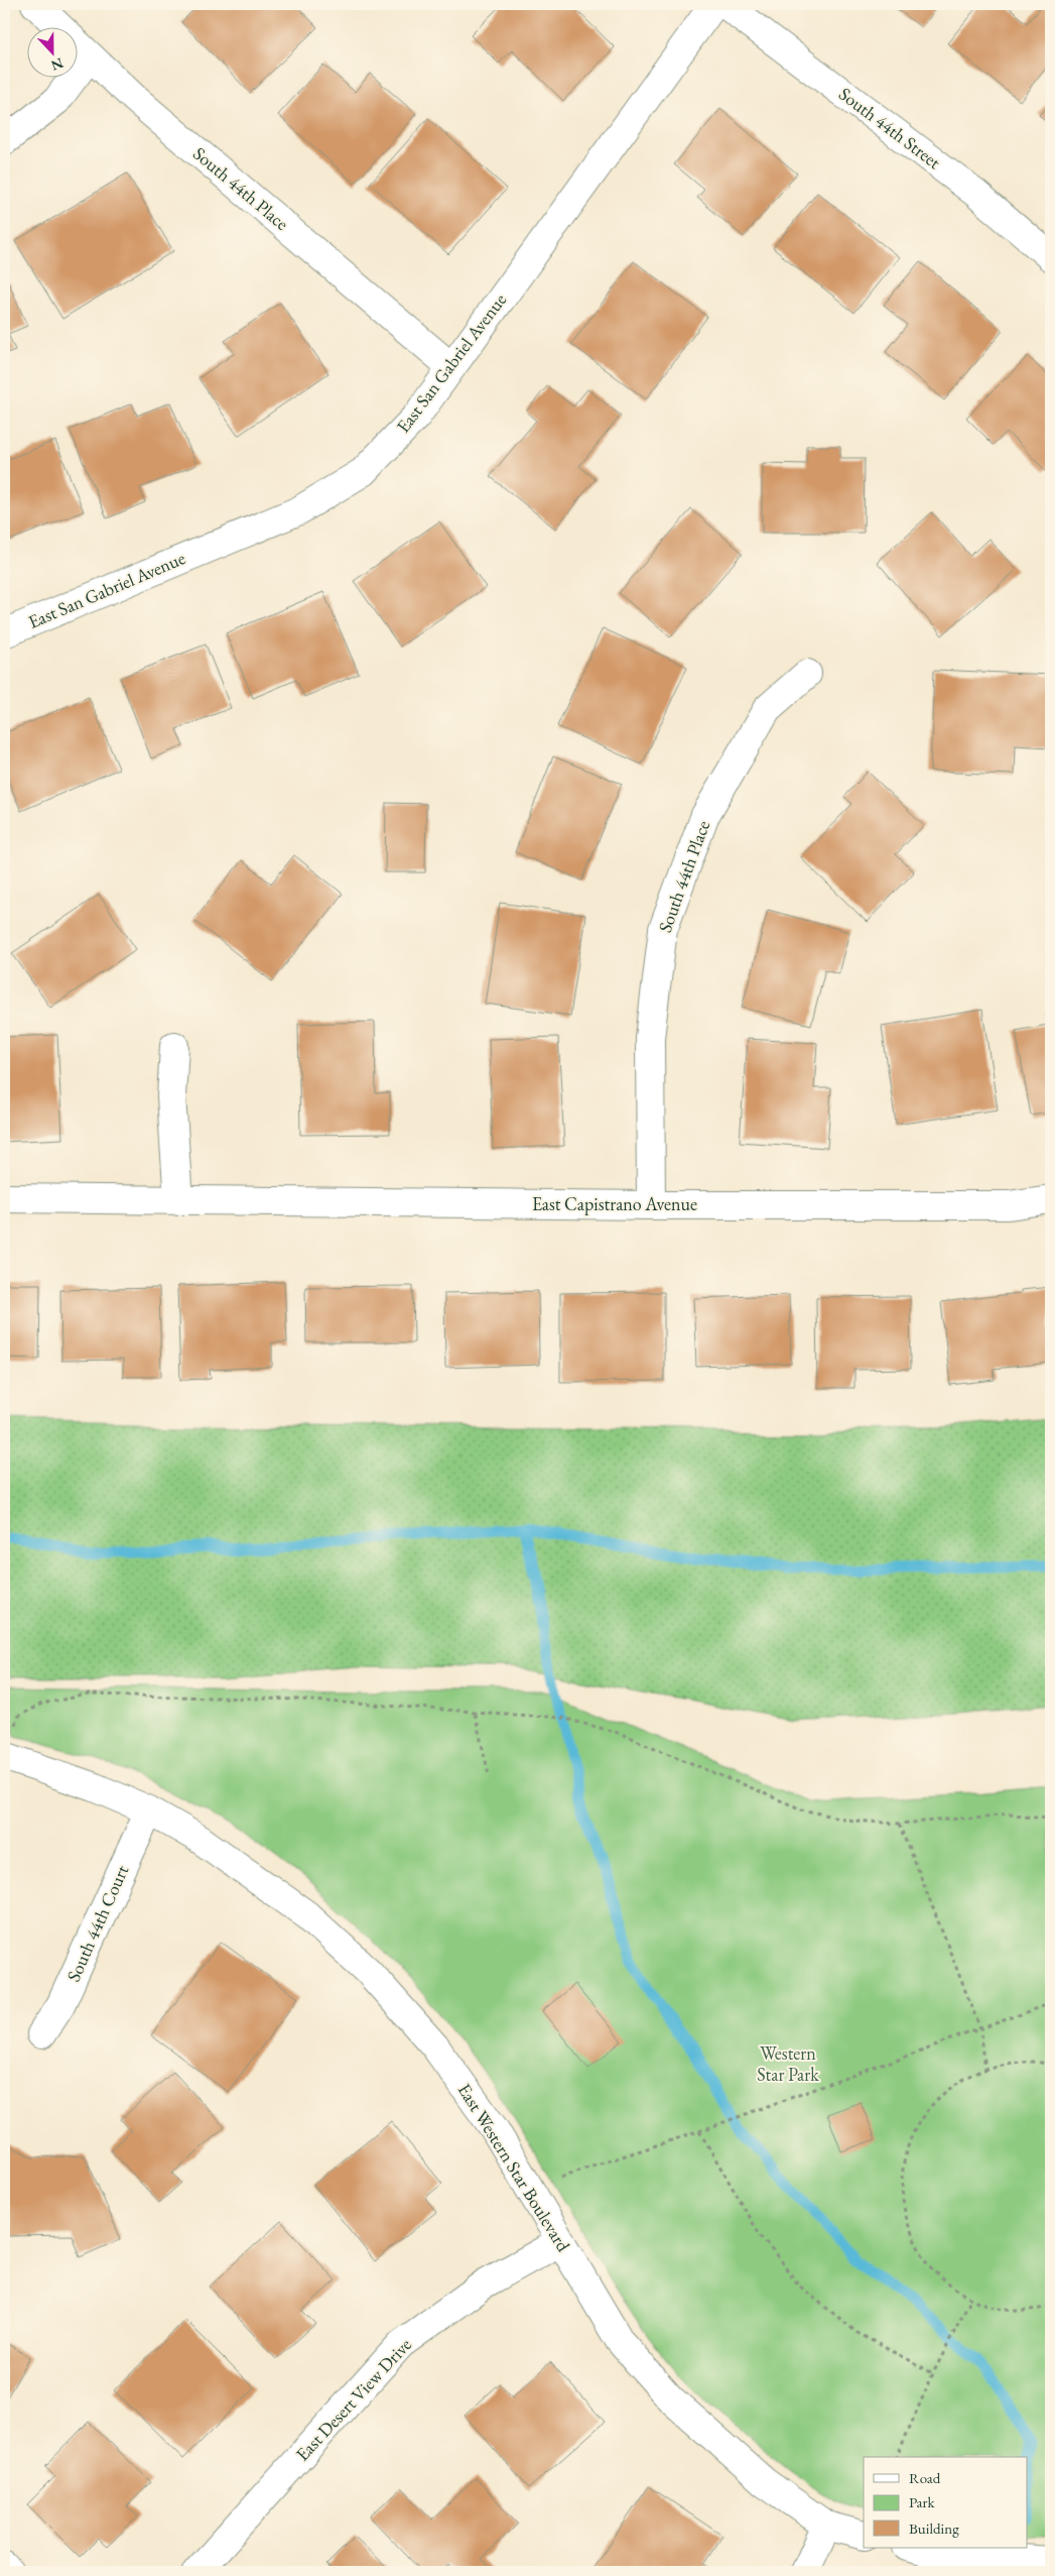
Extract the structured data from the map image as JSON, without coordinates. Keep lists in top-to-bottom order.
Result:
{
  "streets": {
    "street": [
      "South 44th Street",
      "South 44th Place",
      "East San Gabriel Avenue",
      "East Capistrano Avenue",
      "South 44th Court",
      "East Western Star Boulevard",
      "East Desert View Drive"
    ]
  },
  "crossings": [
    ["South 44th Place", "East San Gabriel Avenue"],
    ["South 44th Place", "East Capistrano Avenue"],
    ["South 44th Court", "East Western Star Boulevard"],
    ["East Western Star Boulevard", "East Desert View Drive"]
  ],
  "parks": ["Western Star Park"],
  "legend": ["Road", "Park", "Building"],
  "north": "bottom"
}
